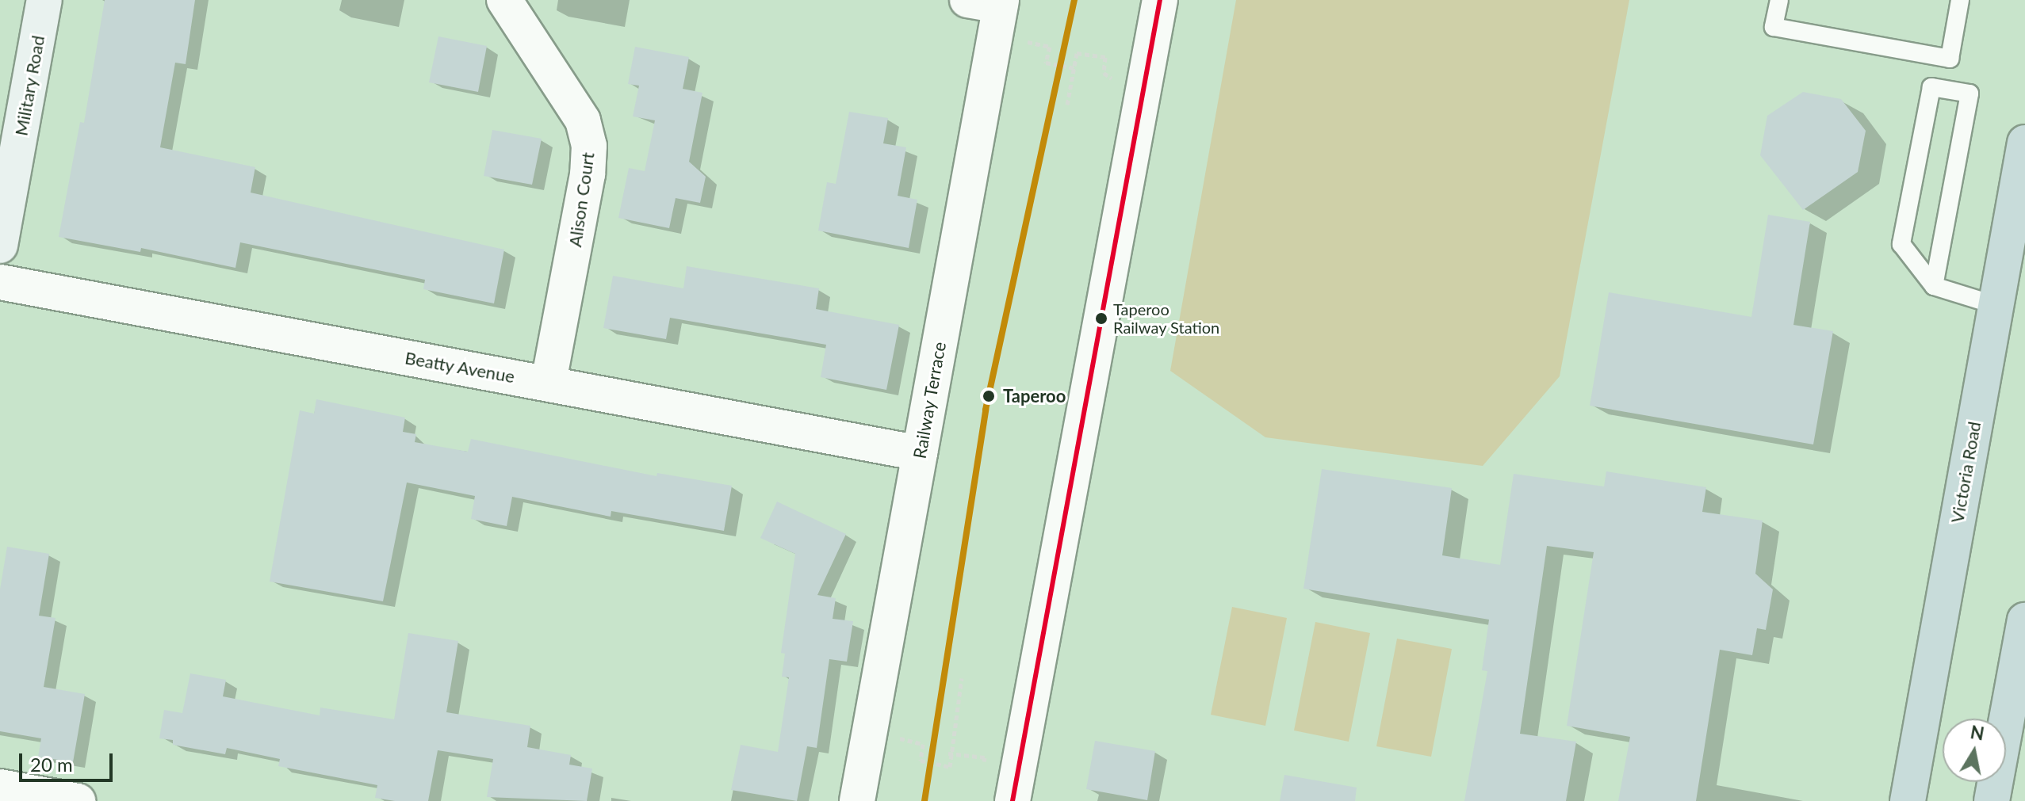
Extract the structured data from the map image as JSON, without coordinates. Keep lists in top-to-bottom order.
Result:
{
  "streets": {
    "highway": ["Victoria Road"],
    "street": [
      "Military Road",
      "Alison Court",
      "Beatty Avenue",
      "Railway Terrace"
    ]
  },
  "crossings": [
    ["Alison Court", "Beatty Avenue"],
    ["Beatty Avenue", "Railway Terrace"]
  ],
  "places": ["Taperoo Railway Station", "Taperoo"],
  "scale_bar": "20 m",
  "north": "top"
}
